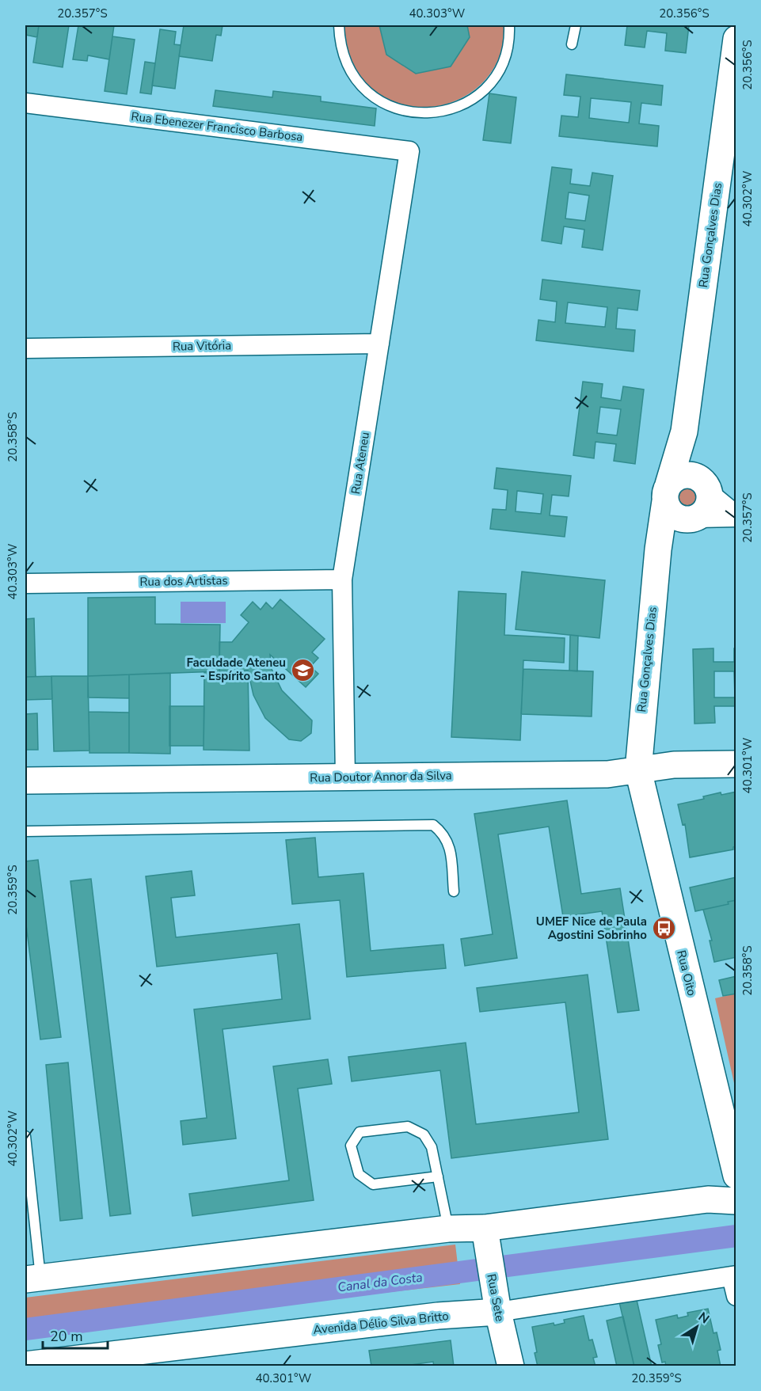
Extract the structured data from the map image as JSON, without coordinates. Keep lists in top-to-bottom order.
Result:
{
  "streets": {
    "street": [
      "Rua Ebenezer Francisco Barbosa",
      "Rua Gonçalves Dias",
      "Rua Vitória",
      "Rua Ateneu",
      "Rua dos Artistas",
      "Rua Doutor Annor da Silva",
      "Rua Oito",
      "Rua Sete",
      "Avenida Délio Silva Britto"
    ]
  },
  "crossings": [
    ["Rua Ebenezer Francisco Barbosa", "Rua Ateneu"],
    ["Rua Gonçalves Dias", "Rua Doutor Annor da Silva"],
    ["Rua Gonçalves Dias", "Rua Oito"],
    ["Rua Vitória", "Rua Ateneu"],
    ["Rua Ateneu", "Rua dos Artistas"],
    ["Rua Ateneu", "Rua Doutor Annor da Silva"],
    ["Rua Doutor Annor da Silva", "Rua Oito"],
    ["Rua Sete", "Avenida Délio Silva Britto"]
  ],
  "water": ["Canal da Costa"],
  "places": {
    "school or university": ["Faculdade Ateneu - Espírito Santo"],
    "bus stop": ["UMEF Nice de Paula Agostini Sobrinho"]
  },
  "scale_bar": "20 m",
  "north": "top right",
  "coordinates": [
    "20.357°S",
    "40.303°W",
    "20.356°S",
    "40.302°W",
    "20.358°S",
    "40.301°W",
    "20.359°S"
  ]
}
